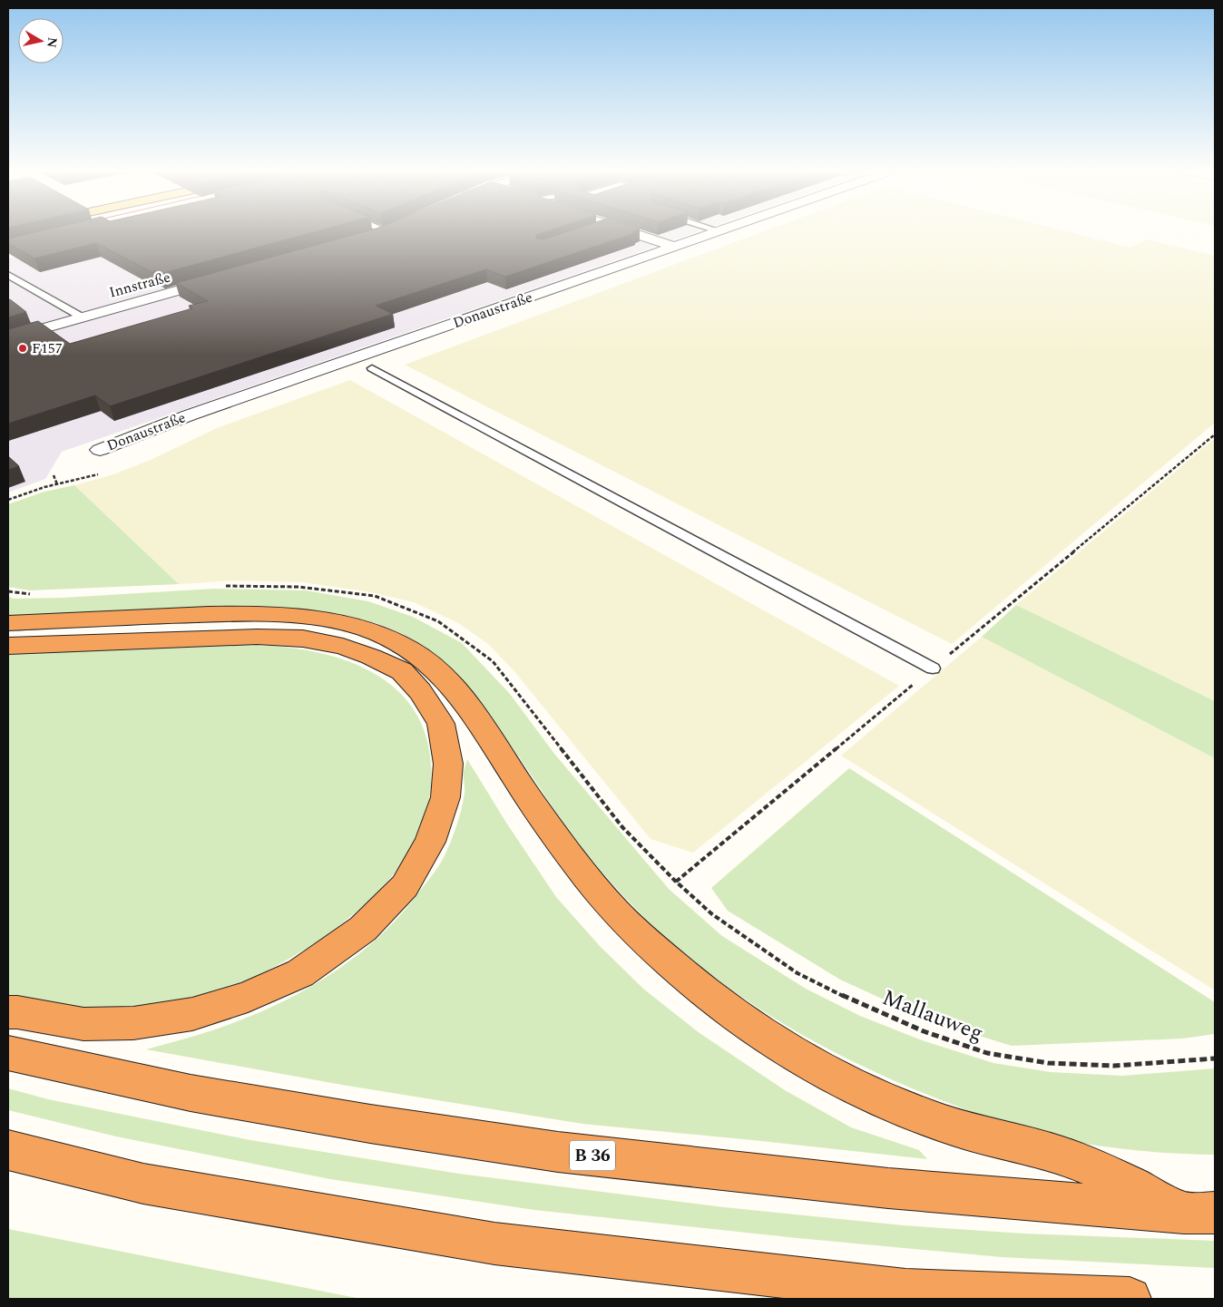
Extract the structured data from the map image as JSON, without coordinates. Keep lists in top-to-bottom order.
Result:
{
  "streets": {
    "highway": ["B 36"],
    "street": ["Innstraße", "Donaustraße"],
    "path": ["Mallauweg"]
  },
  "places": ["F157"],
  "north": "right"
}
